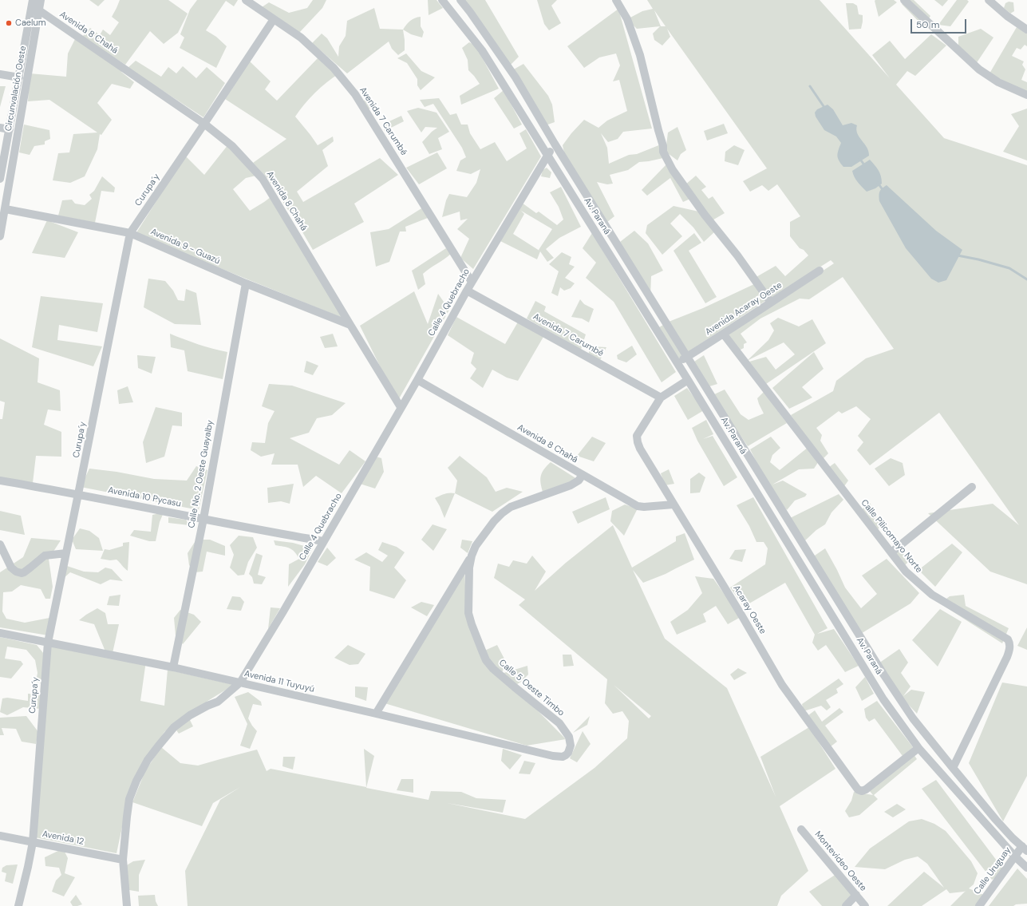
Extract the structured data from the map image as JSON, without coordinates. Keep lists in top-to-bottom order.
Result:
{
  "streets": {
    "street": [
      "Avenida 8 Chahá",
      "Circunvalación Oeste",
      "Avenida 7 Carumbé",
      "Curupa´y",
      "Av. Paraná",
      "Avenida 9 - Guazú",
      "Calle 4 Quebracho",
      "Avenida Acaray Oeste",
      "Calle No. 2 Oeste Guayalby",
      "Avenida 10 Pycasu",
      "Calle Pilicomayo Norte",
      "Acaray Oeste",
      "Avenida 11 Tuyuyú",
      "Calle 5 Oeste Timbo",
      "Avenida 12",
      "Montevideo Oeste",
      "Calle Uruguay"
    ]
  },
  "crossings": [
    ["Avenida 8 Chahá", "Circunvalación Oeste"],
    ["Avenida 8 Chahá", "Curupa´y"],
    ["Avenida 8 Chahá", "Avenida 9 - Guazú"],
    ["Avenida 8 Chahá", "Calle 4 Quebracho"],
    ["Avenida 8 Chahá", "Acaray Oeste"],
    ["Avenida 8 Chahá", "Calle 5 Oeste Timbo"],
    ["Circunvalación Oeste", "Avenida 9 - Guazú"],
    ["Avenida 7 Carumbé", "Curupa´y"],
    ["Avenida 7 Carumbé", "Calle 4 Quebracho"],
    ["Avenida 7 Carumbé", "Acaray Oeste"],
    ["Curupa´y", "Avenida 9 - Guazú"],
    ["Curupa´y", "Avenida 10 Pycasu"],
    ["Curupa´y", "Avenida 11 Tuyuyú"],
    ["Curupa´y", "Avenida 12"],
    ["Av. Paraná", "Calle 4 Quebracho"],
    ["Av. Paraná", "Avenida Acaray Oeste"],
    ["Av. Paraná", "Calle Pilicomayo Norte"],
    ["Av. Paraná", "Acaray Oeste"],
    ["Av. Paraná", "Calle Uruguay"],
    ["Avenida 9 - Guazú", "Calle No. 2 Oeste Guayalby"],
    ["Calle 4 Quebracho", "Avenida 10 Pycasu"],
    ["Calle 4 Quebracho", "Avenida 11 Tuyuyú"],
    ["Calle 4 Quebracho", "Avenida 12"],
    ["Avenida Acaray Oeste", "Calle Pilicomayo Norte"],
    ["Calle No. 2 Oeste Guayalby", "Avenida 10 Pycasu"],
    ["Calle No. 2 Oeste Guayalby", "Avenida 11 Tuyuyú"],
    ["Avenida 11 Tuyuyú", "Calle 5 Oeste Timbo"]
  ],
  "places": ["Caelum"],
  "scale_bar": "50 m"
}
